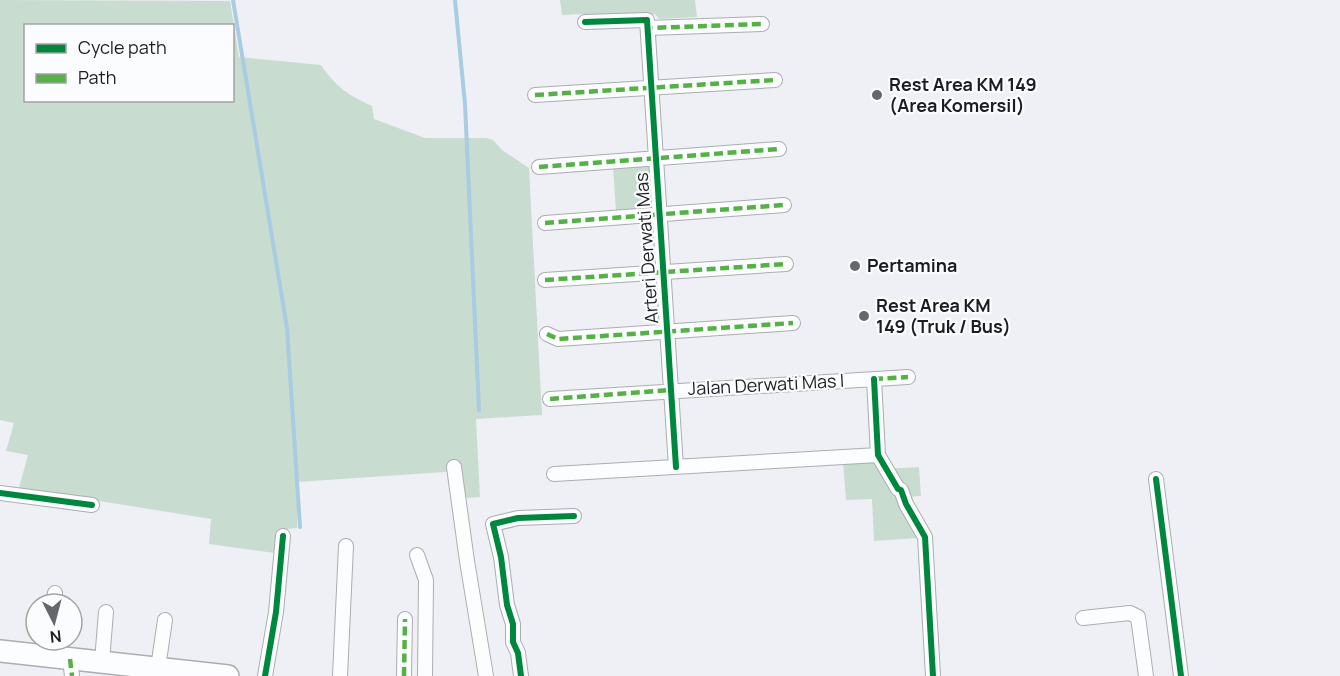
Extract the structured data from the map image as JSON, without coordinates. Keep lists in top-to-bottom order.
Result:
{
  "streets": {
    "street": ["Arteri Derwati Mas", "Jalan Derwati Mas I"]
  },
  "crossings": [
    ["Arteri Derwati Mas", "Jalan Derwati Mas I"]
  ],
  "places": ["Rest Area KM 149 (Area Komersil)", "Pertamina", "Rest Area KM 149 (Truk / Bus)"],
  "legend": ["Cycle path", "Path"],
  "north": "bottom"
}
